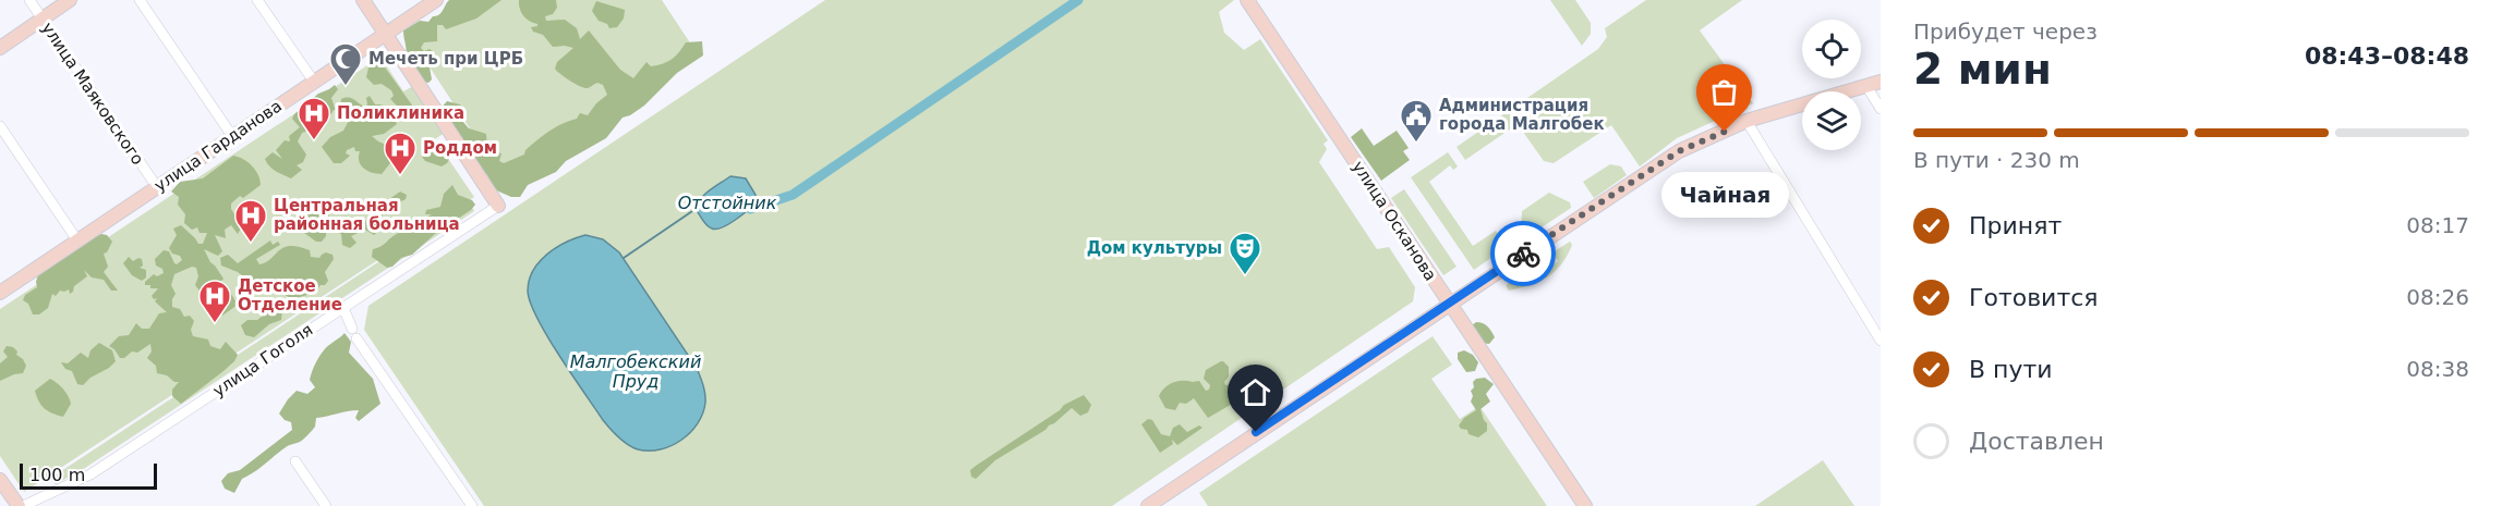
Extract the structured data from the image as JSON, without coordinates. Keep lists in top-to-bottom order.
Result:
{
  "streets": {
    "street": [
      "улица Маяковского",
      "улица Гарданова",
      "улица Осканова",
      "улица Гоголя"
    ]
  },
  "crossings": [
    ["улица Маяковского", "улица Гарданова"]
  ],
  "water": ["Отстойник", "Малгобекский Пруд"],
  "places": {
    "mosque": ["Мечеть при ЦРБ"],
    "other": ["Чайная"],
    "hospital": [
      "Поликлиника",
      "Роддом",
      "Центральная районная больница",
      "Детское Отделение"
    ],
    "public building": ["Администрация города Малгобек"],
    "theatre": ["Дом культуры"]
  },
  "scale_bar": "100 m",
  "page": {
    "heading": ["2 мин", "Прибудет через", "08:43–08:48"],
    "bar": "В пути · 230 m",
    "bubble": "Чайная",
    "list": [
      ["Принят", "08:17"],
      ["Готовится", "08:26"],
      ["В пути", "08:38"],
      "Доставлен"
    ],
    "scale": "100 m"
  }
}
